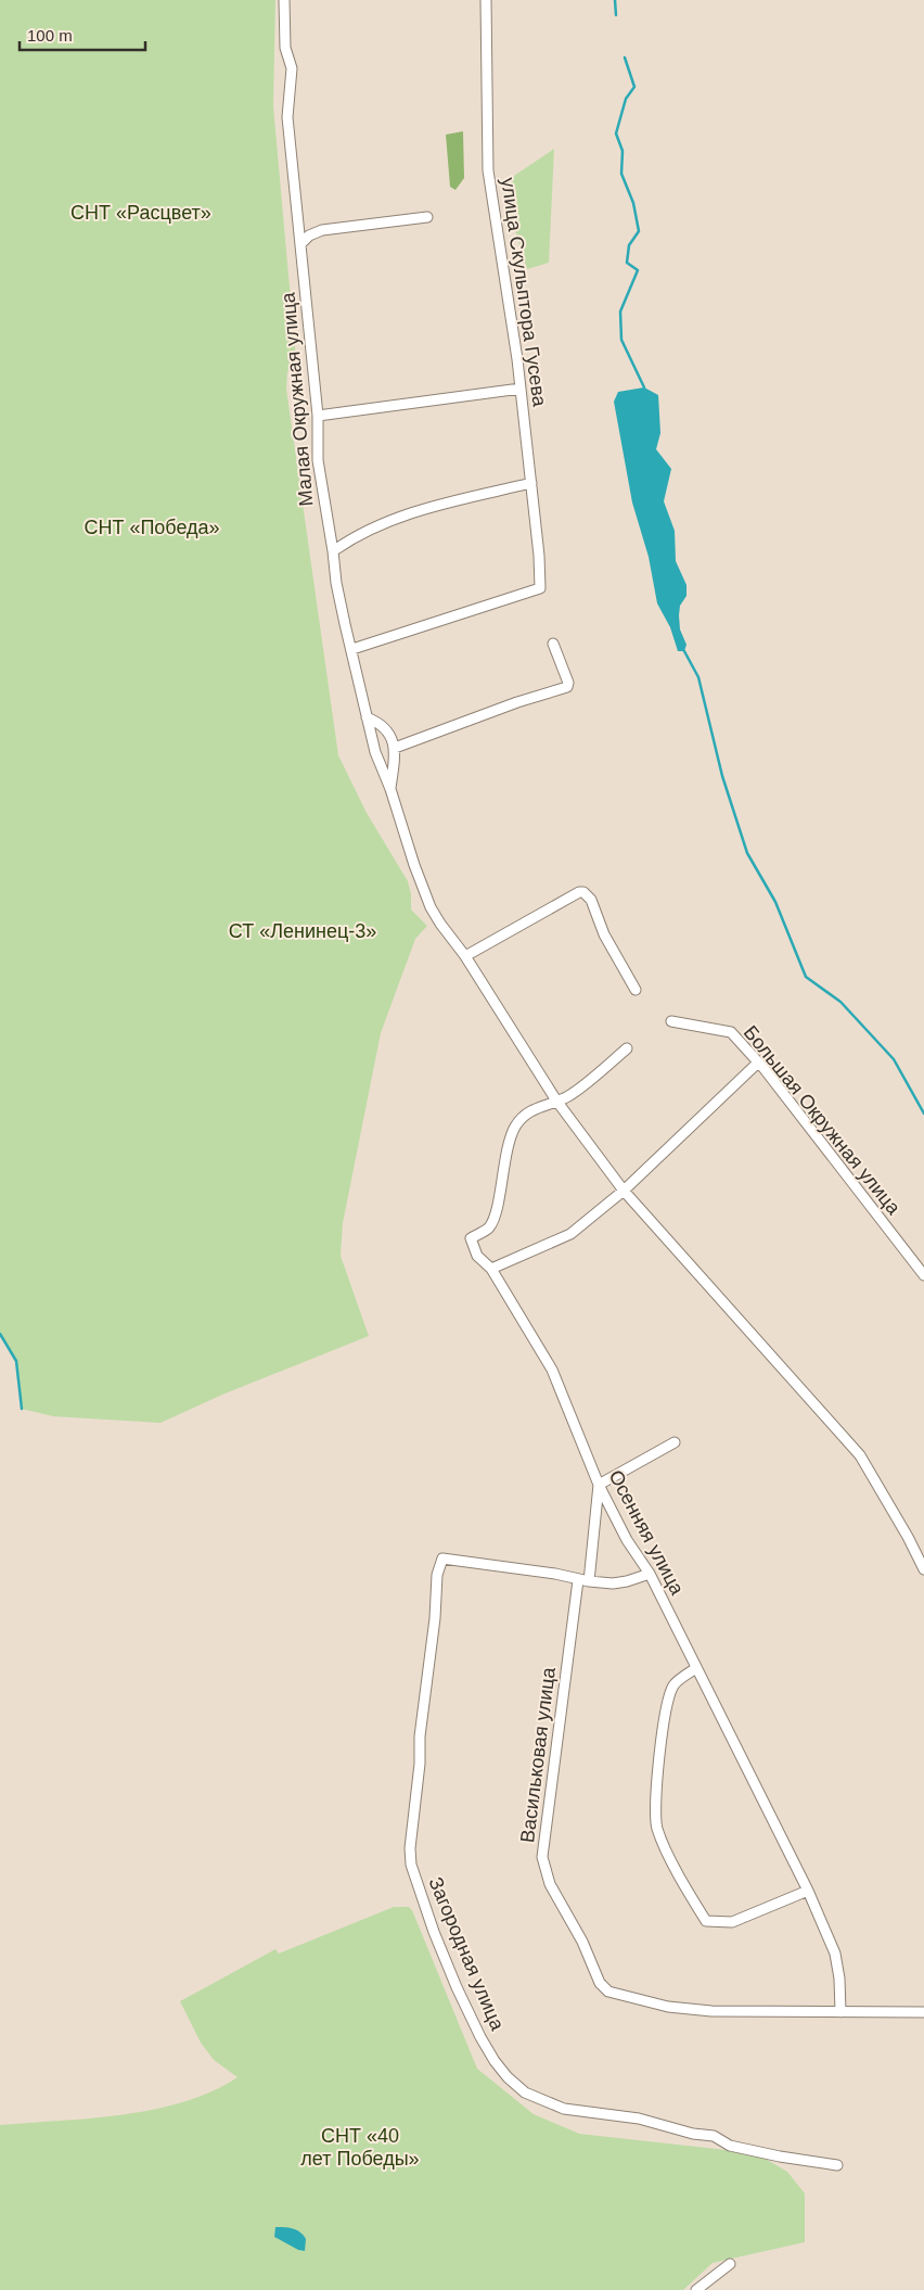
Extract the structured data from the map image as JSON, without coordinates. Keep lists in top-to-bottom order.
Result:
{
  "streets": {
    "street": [
      "улица Скульптора Гусева",
      "Малая Окружная улица",
      "Большая Окружная улица",
      "Осенняя улица",
      "Васильковая улица",
      "Загородная улица"
    ]
  },
  "crossings": [
    ["улица Скульптора Гусева", "Малая Окружная улица"],
    ["Малая Окружная улица", "Осенняя улица"],
    ["Осенняя улица", "Васильковая улица"],
    ["Васильковая улица", "Загородная улица"]
  ],
  "parks": [
    "СНТ «Расцвет»",
    "СНТ «Победа»",
    "СТ «Ленинец-3»",
    "СНТ «40 лет Победы»"
  ],
  "scale_bar": "100 m"
}
